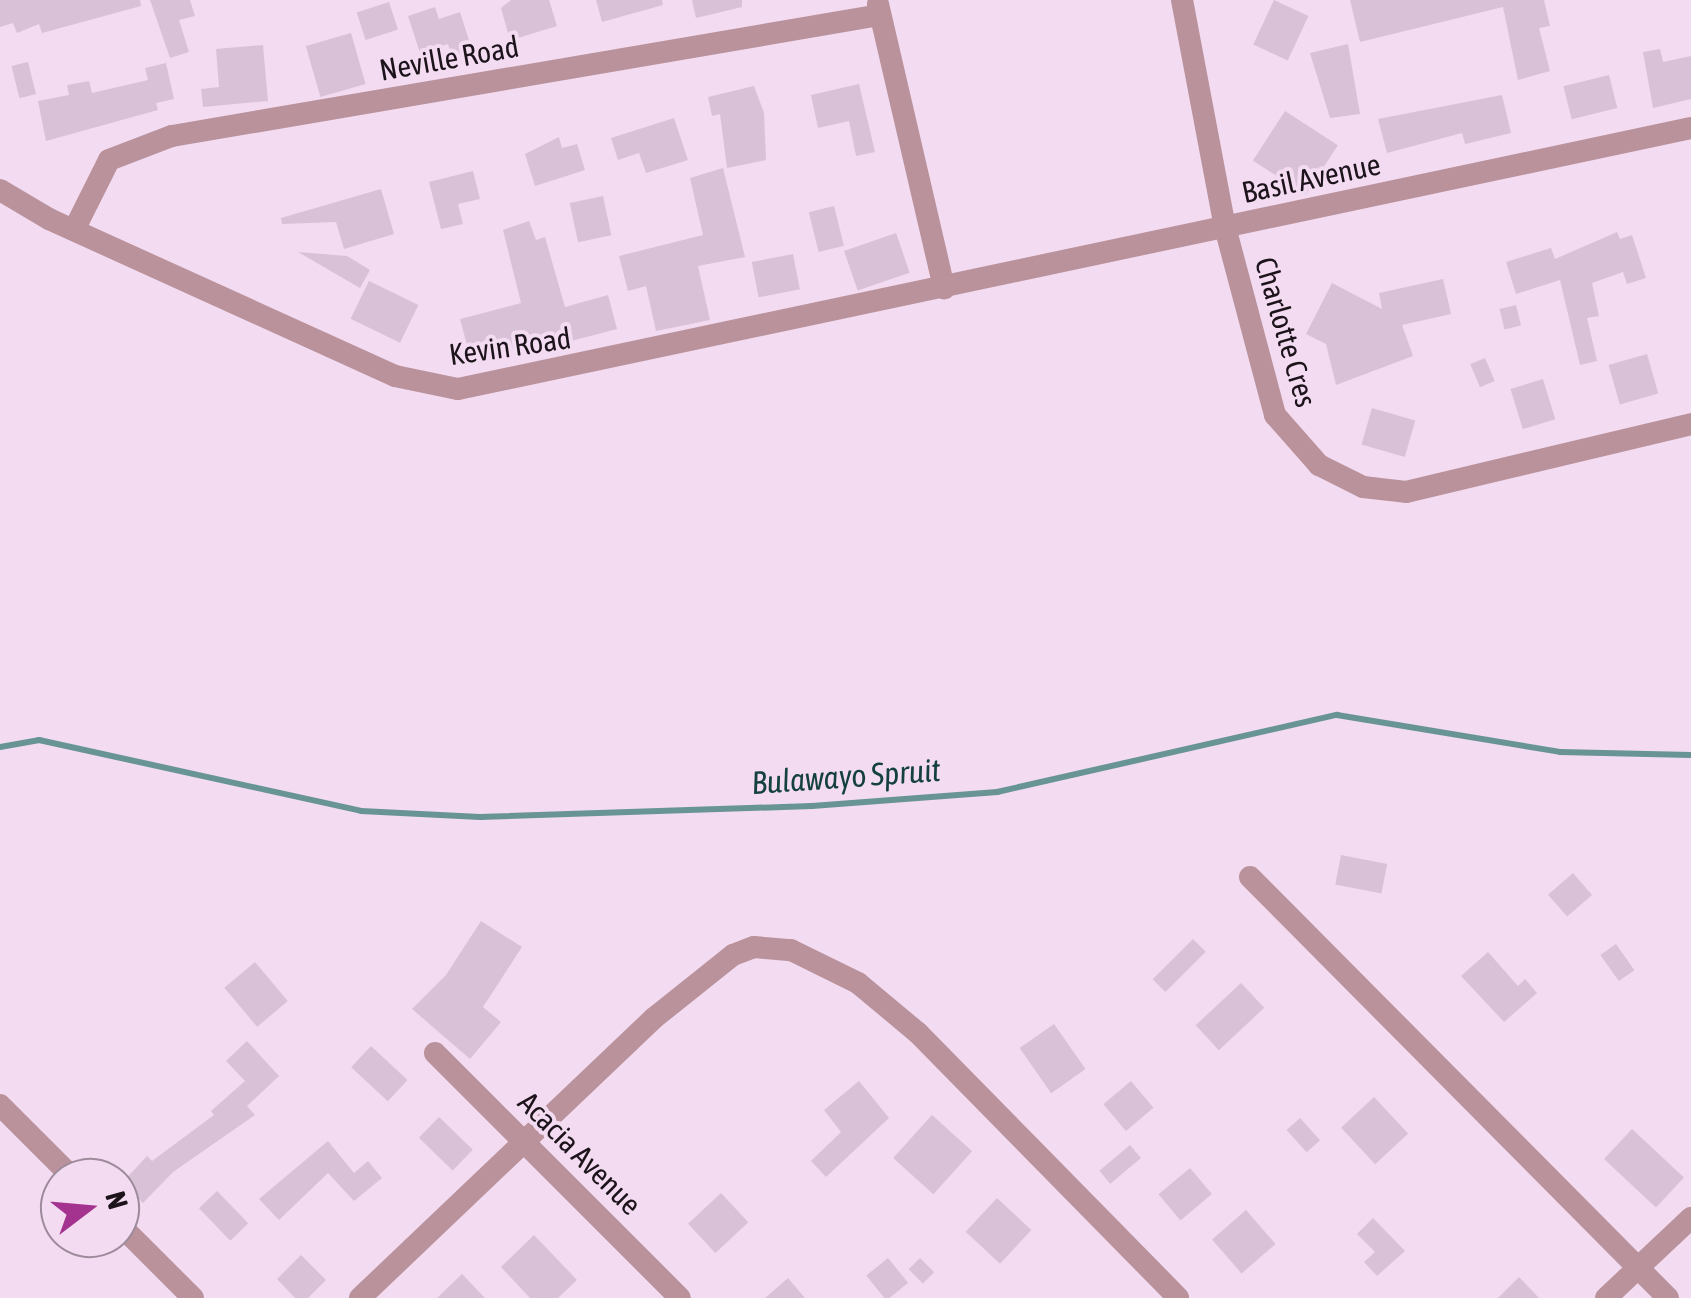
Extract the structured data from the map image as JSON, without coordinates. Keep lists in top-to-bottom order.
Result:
{
  "streets": {
    "street": [
      "Neville Road",
      "Basil Avenue",
      "Charlotte Cres",
      "Kevin Road",
      "Acacia Avenue"
    ]
  },
  "crossings": [
    ["Neville Road", "Kevin Road"],
    ["Basil Avenue", "Charlotte Cres"],
    ["Basil Avenue", "Kevin Road"]
  ],
  "water": ["Bulawayo Spruit"],
  "north": "right"
}
